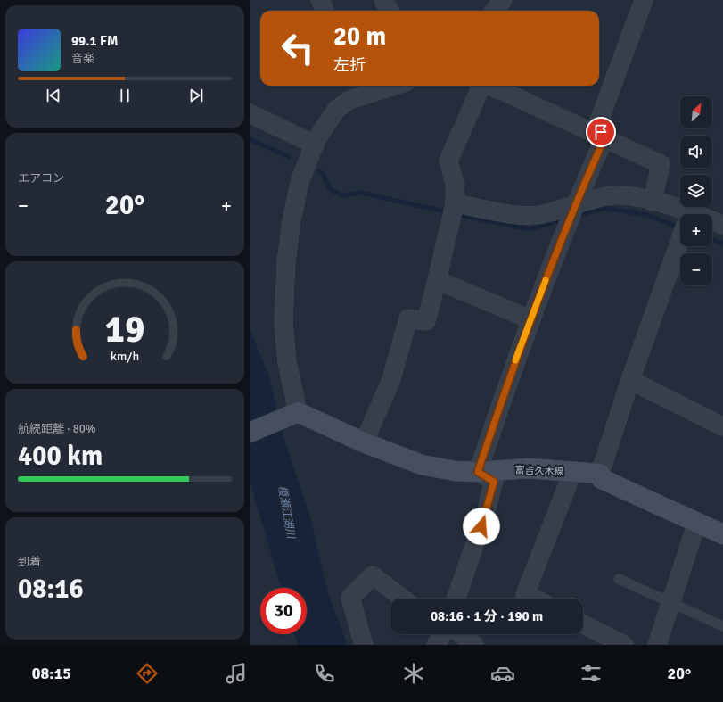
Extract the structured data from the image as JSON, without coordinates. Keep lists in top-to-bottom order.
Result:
{
  "streets": {
    "main road": ["富吉久木線"]
  },
  "water": ["榎瀬江湖川"],
  "north": "top right",
  "page": {
    "turn": ["20 m", "左折"],
    "song": ["99.1 FM", "音楽"],
    "map_buttons": ["+", "−"],
    "tile": [
      "エアコン",
      ["航続距離 · 80%", "400 km"],
      ["到着", "08:16"]
    ],
    "heat": ["−", "20°", "+"],
    "limit": "30",
    "trip": "08:16 · 1 分 · 190 m",
    "tabs": ["08:15", "20°"],
    "gauge": ["19", "km/h"]
  }
}
